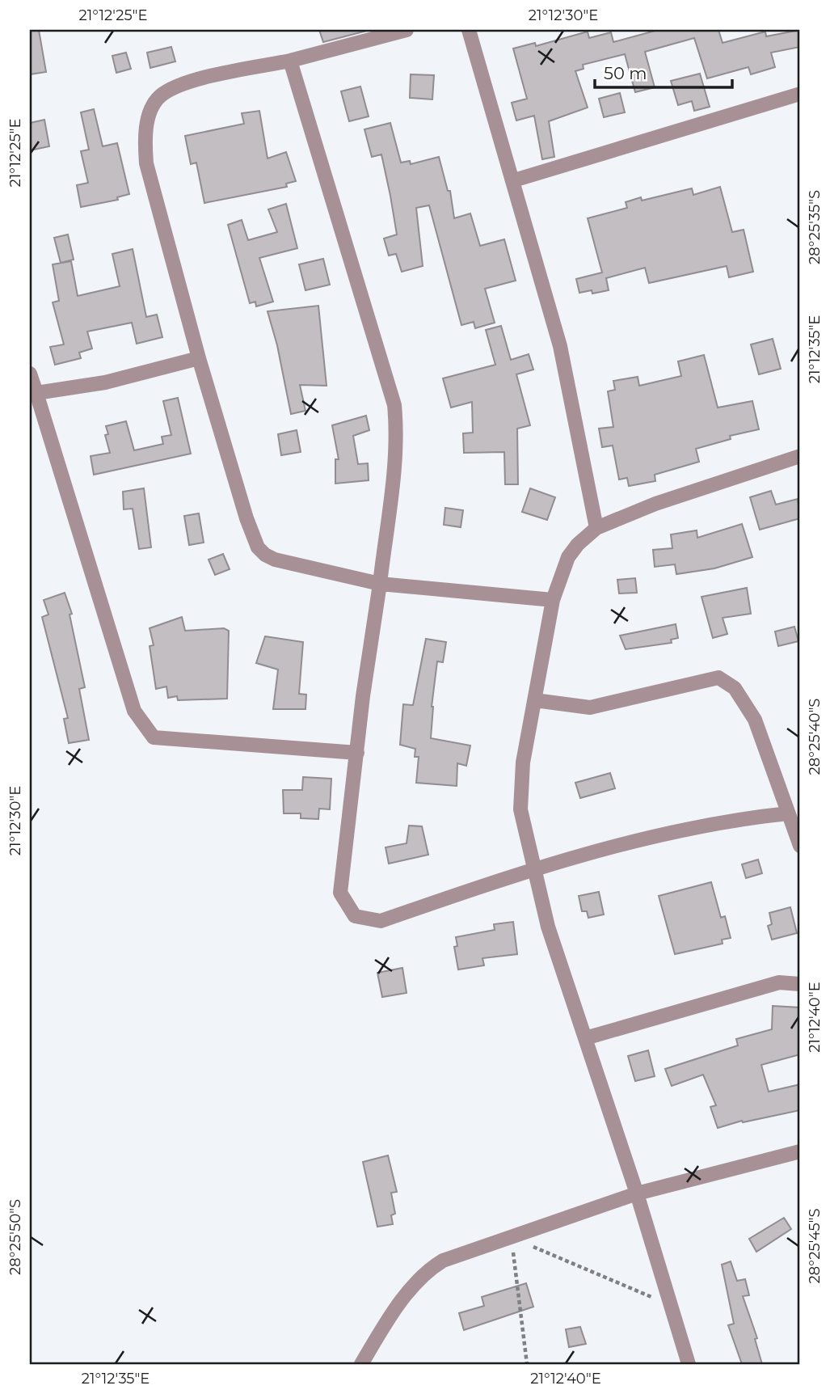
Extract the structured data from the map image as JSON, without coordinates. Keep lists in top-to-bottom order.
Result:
{
  "scale_bar": "50 m",
  "coordinates": [
    "21°12'25\"E",
    "21°12'30\"E",
    "28°25'35\"S",
    "21°12'35\"E",
    "28°25'40\"S",
    "21°12'40\"E",
    "28°25'50\"S",
    "28°25'45\"S"
  ]
}
